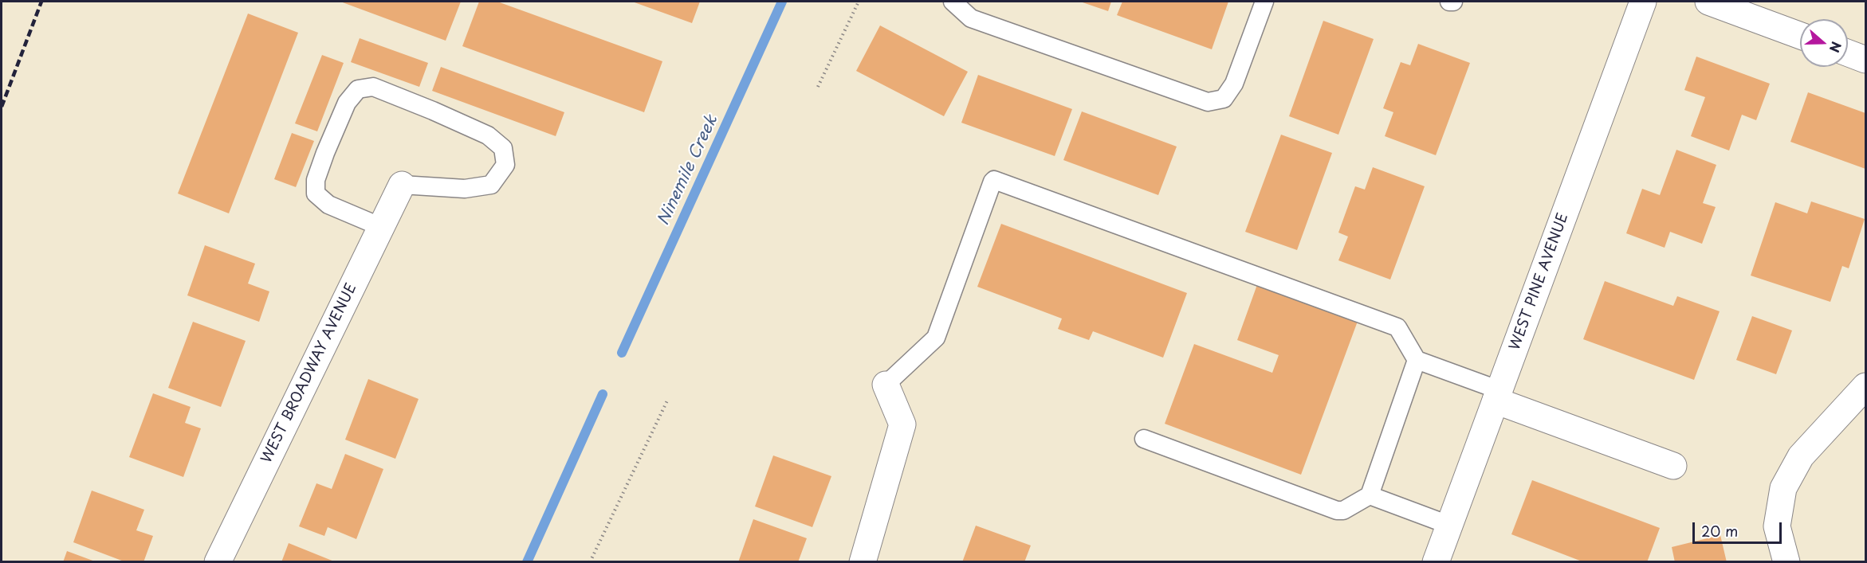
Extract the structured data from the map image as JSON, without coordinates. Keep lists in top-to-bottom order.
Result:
{
  "streets": {
    "street": ["WEST PINE AVENUE", "WEST BROADWAY AVENUE"]
  },
  "water": ["Ninemile Creek"],
  "scale_bar": "20 m",
  "north": "right"
}
